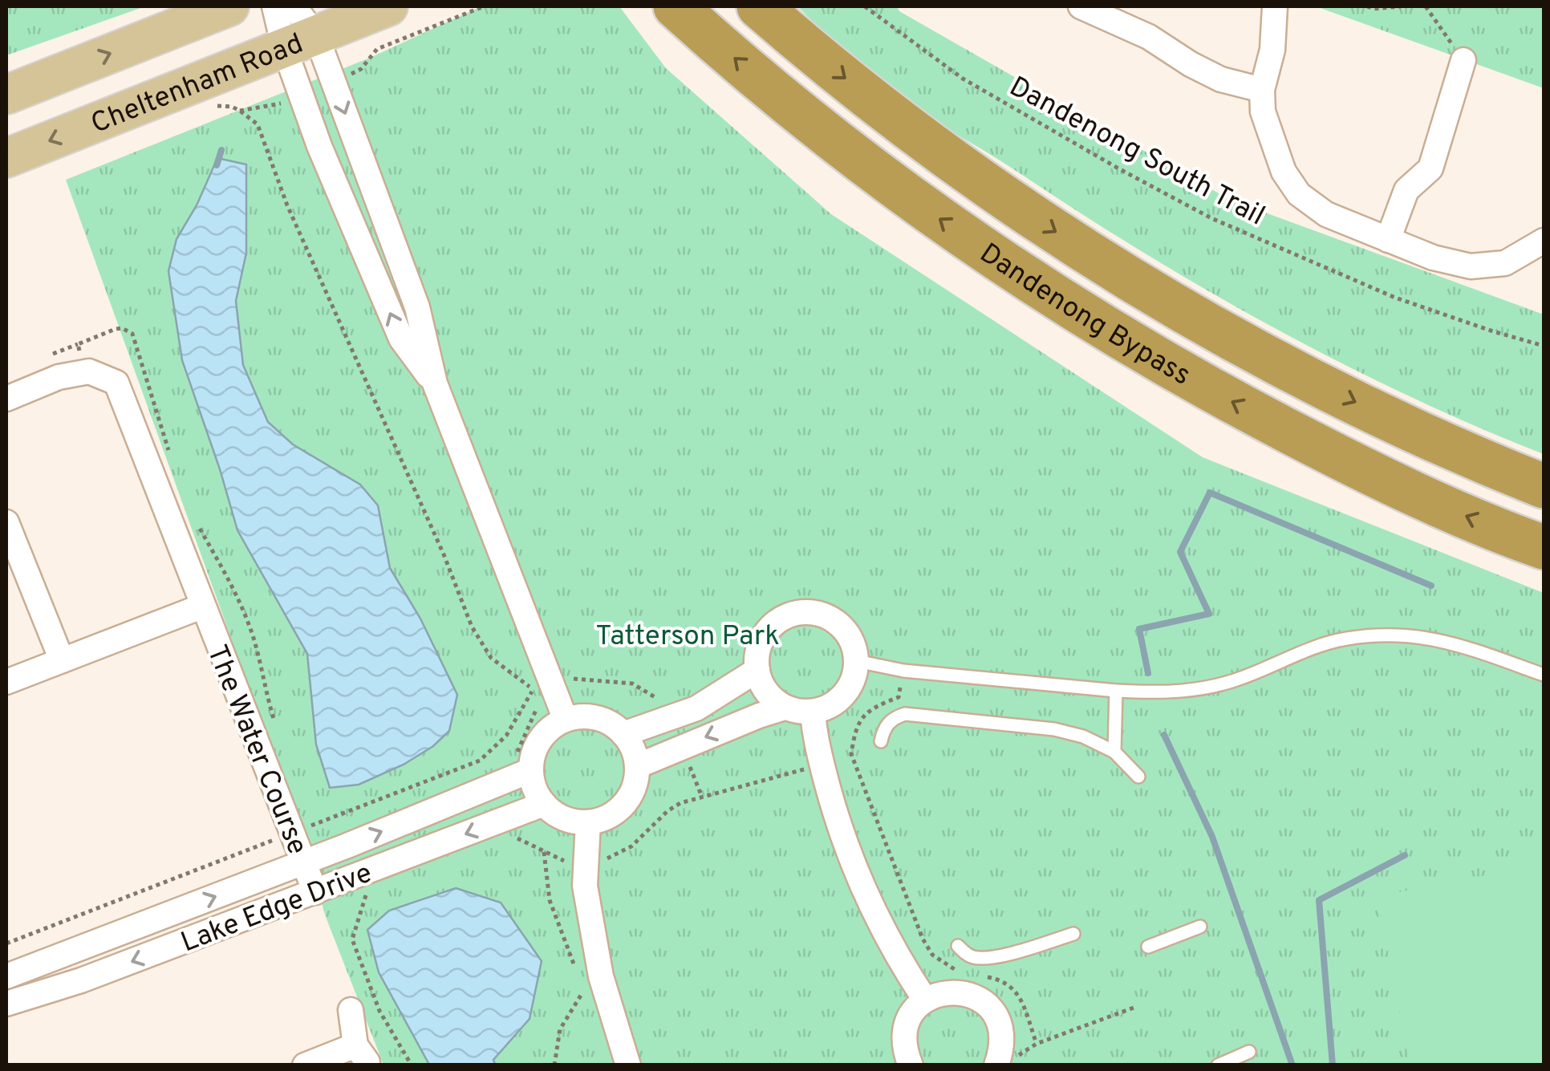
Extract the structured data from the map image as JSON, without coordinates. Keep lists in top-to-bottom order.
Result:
{
  "streets": {
    "highway": ["Dandenong Bypass"],
    "main road": ["Cheltenham Road"],
    "street": ["The Water Course", "Lake Edge Drive"],
    "path": ["Dandenong South Trail"]
  },
  "crossings": [
    ["The Water Course", "Lake Edge Drive"]
  ],
  "parks": ["Tatterson Park"]
}
